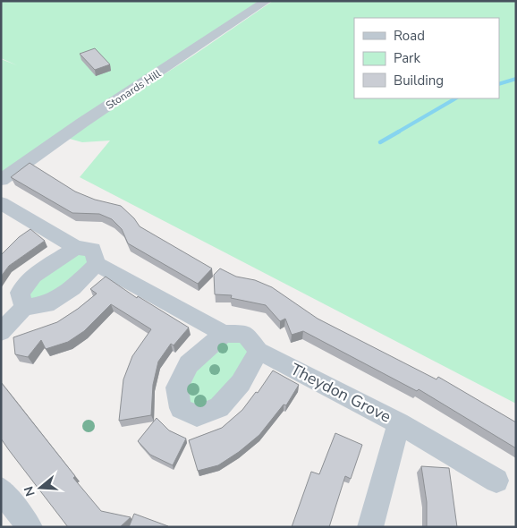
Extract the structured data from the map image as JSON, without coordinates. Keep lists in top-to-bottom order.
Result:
{
  "streets": {
    "street": ["Stonards Hill", "Theydon Grove"]
  },
  "legend": ["Road", "Park", "Building"],
  "north": "left"
}
